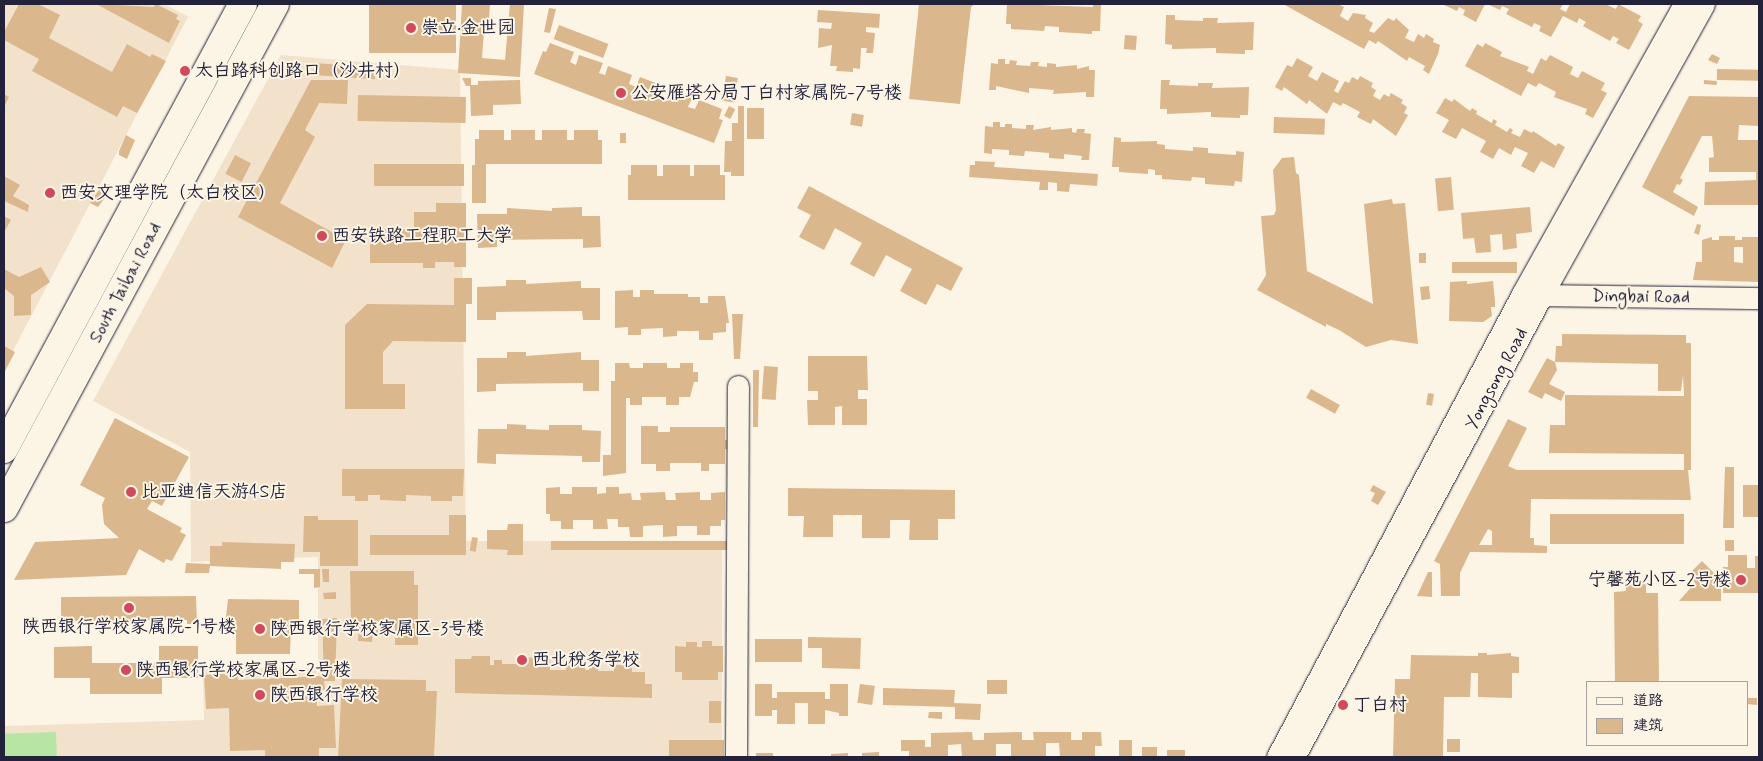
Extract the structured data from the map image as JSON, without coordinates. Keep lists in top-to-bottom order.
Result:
{
  "streets": {
    "main road": ["South Taibai Road"],
    "street": ["Dingbai Road", "Yongsong Road"]
  },
  "crossings": [
    ["Dingbai Road", "Yongsong Road"]
  ],
  "places": [
    "崇立·金世园",
    "太白路科创路口（沙井村）",
    "公安雁塔分局丁白村家属院-7号楼",
    "西安文理学院（太白校区）",
    "西安铁路工程职工大学",
    "比亚迪信天游4S店",
    "宁馨苑小区-2号楼",
    "陕西银行学校家属院-1号楼",
    "陕西银行学校家属区-3号楼",
    "西北税务学校",
    "陕西银行学校家属区-2号楼",
    "陕西银行学校",
    "丁白村"
  ],
  "legend": ["道路", "建筑"]
}
